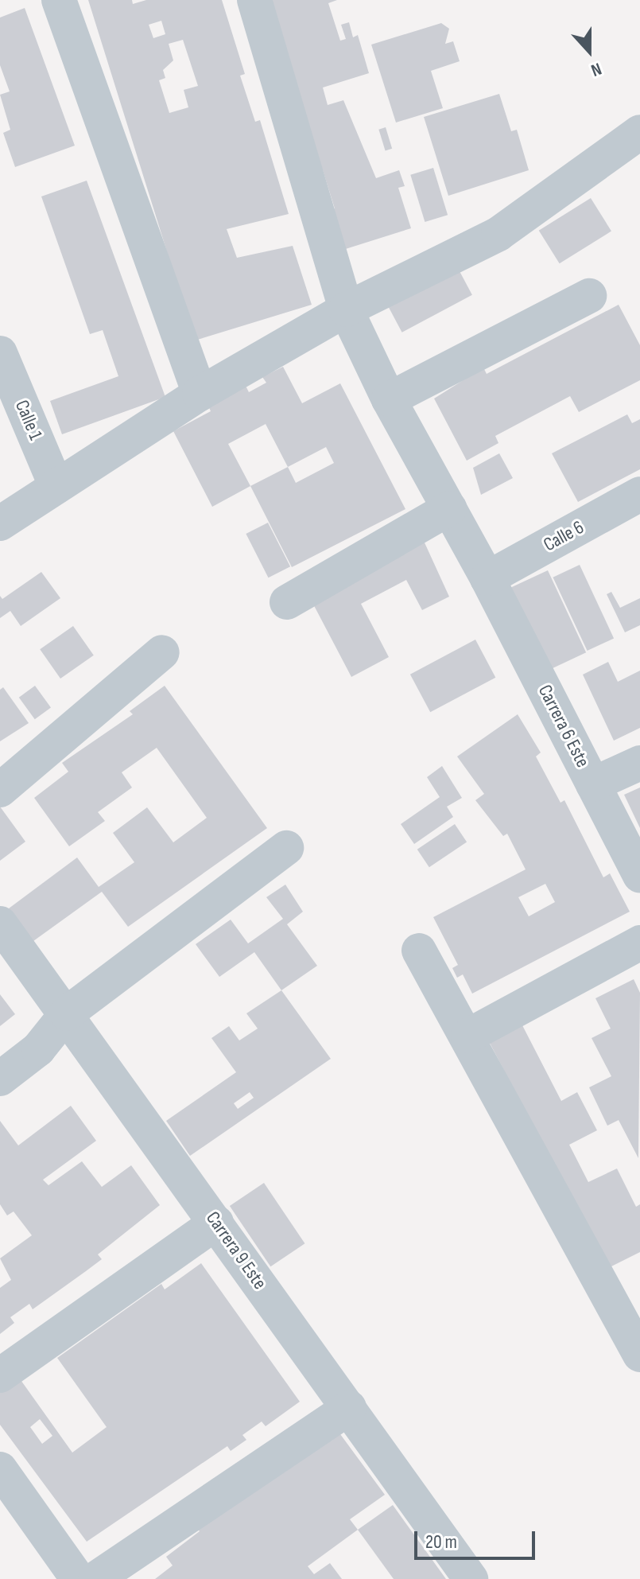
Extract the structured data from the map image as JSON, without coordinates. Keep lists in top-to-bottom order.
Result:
{
  "streets": {
    "street": [
      "Calle 1",
      "Calle 6",
      "Carrera 6 Este",
      "Carrera 9 Este"
    ]
  },
  "crossings": [
    ["Calle 6", "Carrera 6 Este"]
  ],
  "scale_bar": "20 m",
  "north": "bottom"
}
